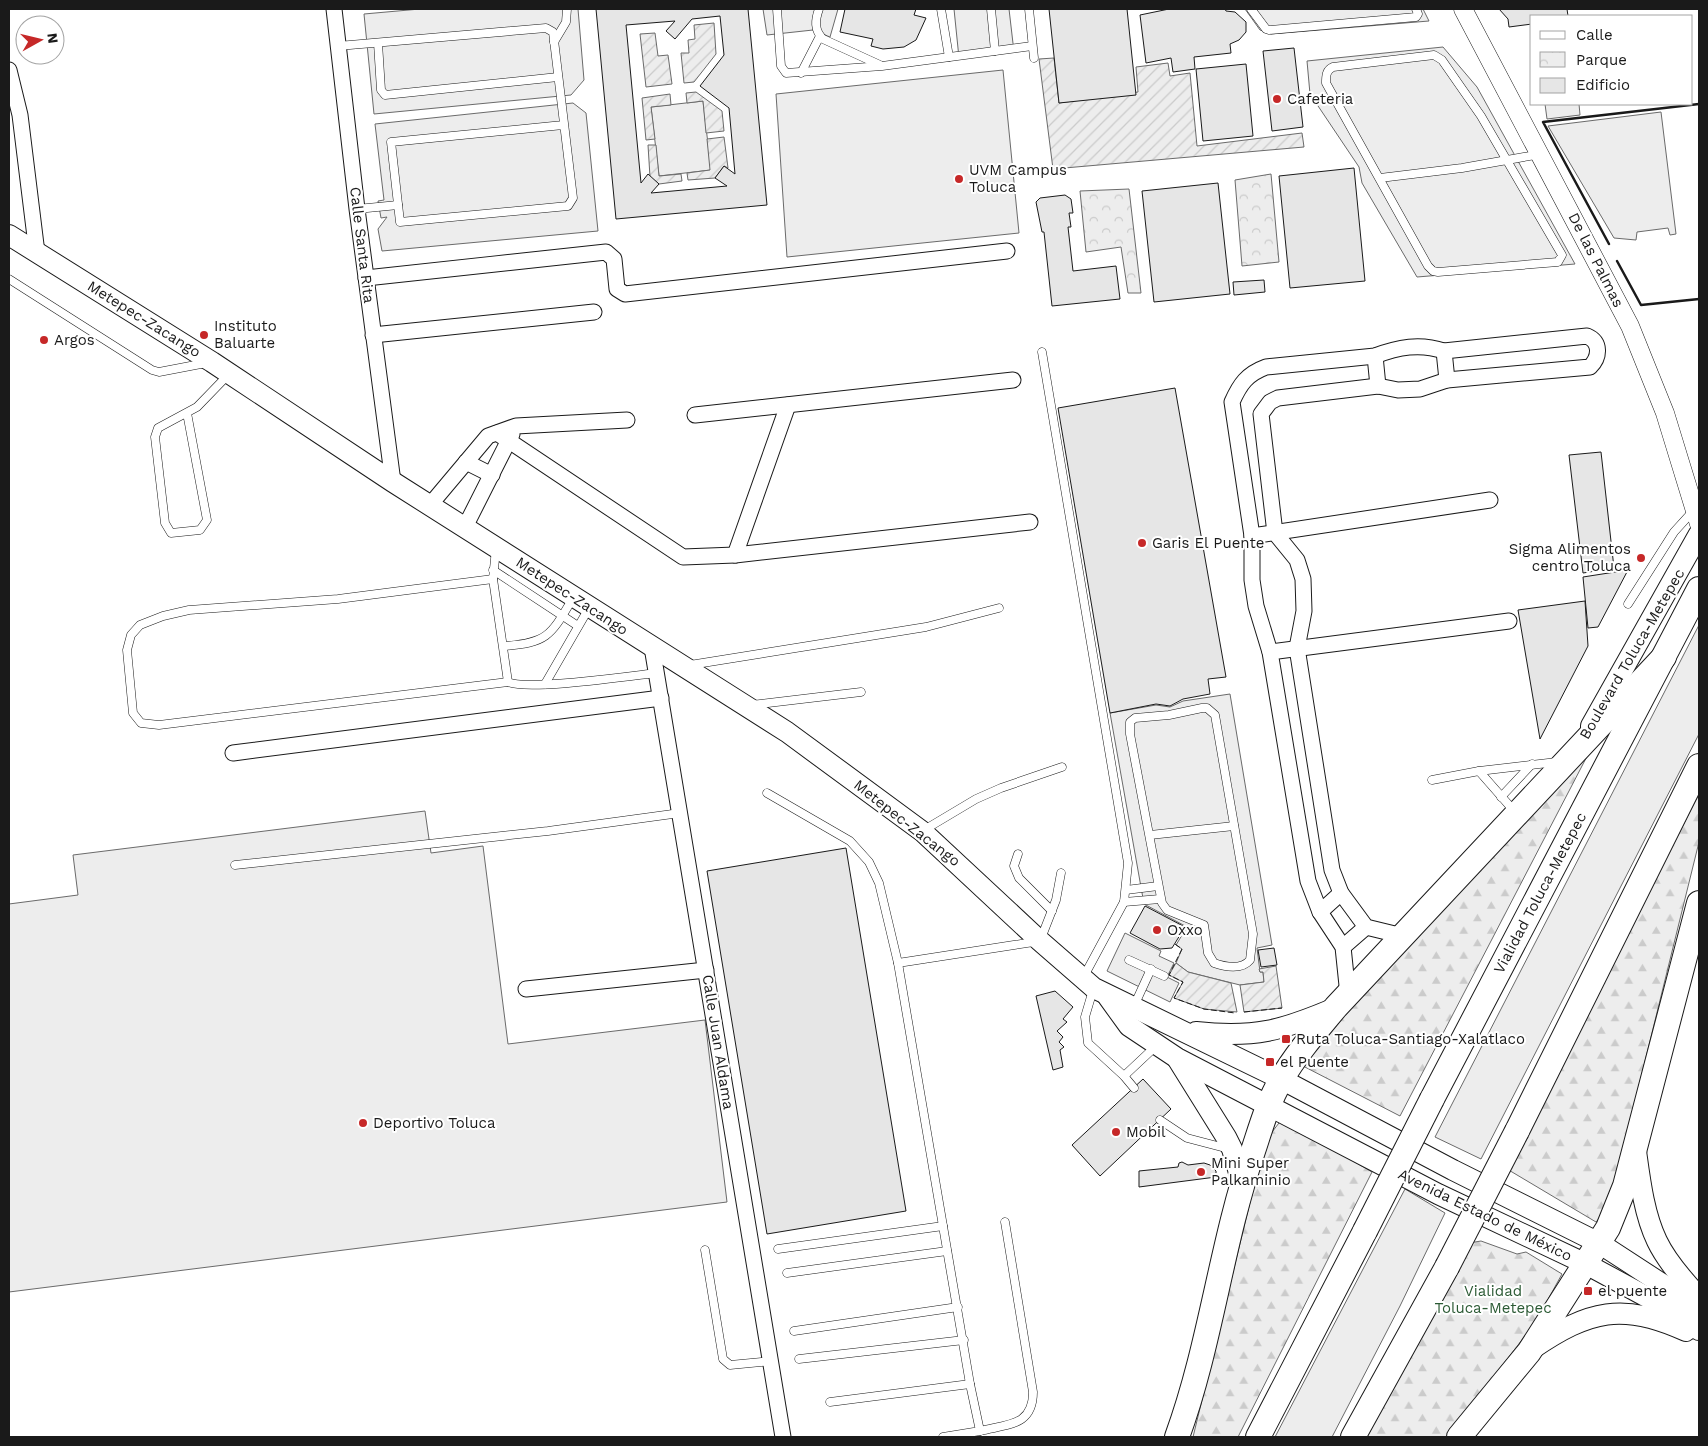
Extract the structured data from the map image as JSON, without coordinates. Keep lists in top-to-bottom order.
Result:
{
  "streets": {
    "highway": ["Vialidad Toluca-Metepec"],
    "main road": ["Metepec-Zacango", "Boulevard Toluca-Metepec", "Avenida Estado de México"],
    "street": ["Calle Santa Rita", "De las Palmas", "Calle Juan Aldama"]
  },
  "crossings": [
    ["Calle Santa Rita", "Metepec-Zacango"],
    ["Metepec-Zacango", "Calle Juan Aldama"],
    ["Metepec-Zacango", "Avenida Estado de México"]
  ],
  "parks": ["Vialidad Toluca-Metepec"],
  "places": {
    "other": [
      "Cafeteria",
      "UVM Campus Toluca",
      "Instituto Baluarte",
      "Argos",
      "Garis El Puente",
      "Sigma Alimentos centro Toluca",
      "Oxxo",
      "Deportivo Toluca",
      "Mobil",
      "Mini Super Palkaminio"
    ],
    "transit": ["Ruta Toluca-Santiago-Xalatlaco", "el Puente", "el puente"]
  },
  "legend": ["Calle", "Parque", "Edificio"],
  "north": "right"
}
